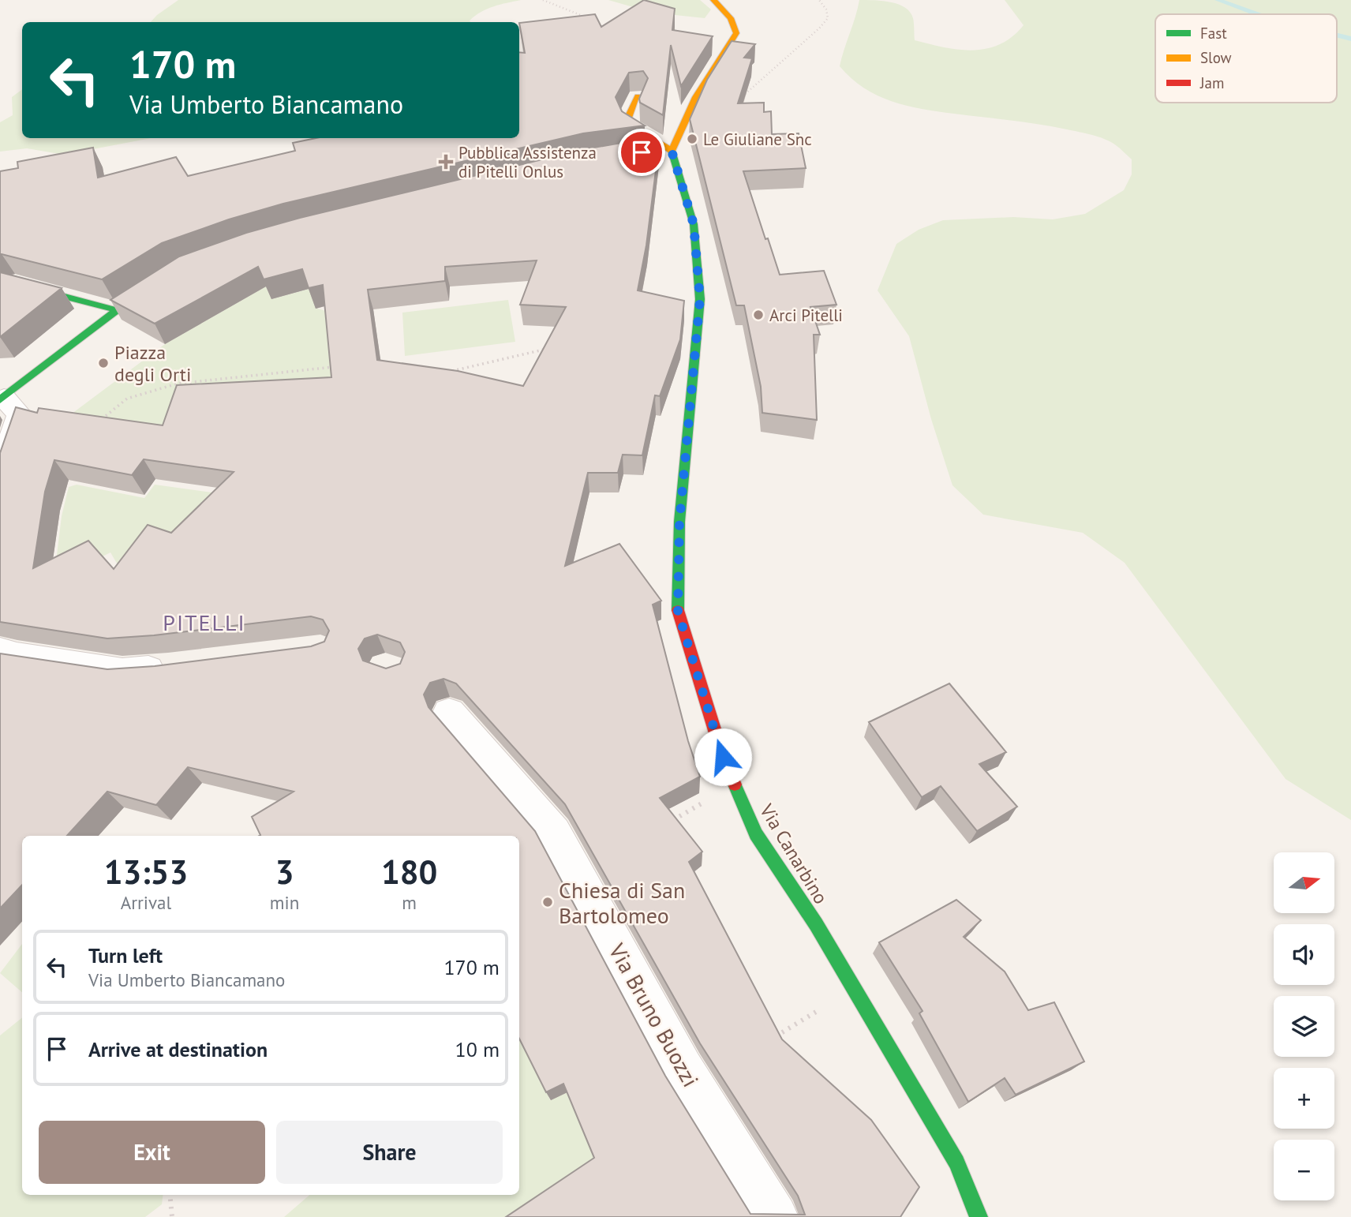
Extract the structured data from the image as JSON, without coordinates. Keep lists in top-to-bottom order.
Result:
{
  "streets": {
    "street": ["Via Canarbino", "Via Bruno Buozzi"]
  },
  "districts": ["PITELLI"],
  "places": {
    "other": [
      "Le Giuliane Snc",
      "Arci Pitelli",
      "Piazza degli Orti",
      "Chiesa di San Bartolomeo"
    ],
    "health": ["Pubblica Assistenza di Pitelli Onlus"]
  },
  "legend": ["Fast", "Slow", "Jam"],
  "north": "right",
  "page": {
    "turn": ["170 m", "Via Umberto Biancamano"],
    "eta": [
      "13:53",
      "Arrival",
      "3",
      "min",
      "180",
      "m"
    ],
    "map_buttons": ["+", "−"],
    "list": [
      {
        "name": "Turn left",
        "note": "Via Umberto Biancamano",
        "value": "170 m"
      },
      {
        "name": "Arrive at destination",
        "value": "10 m"
      }
    ],
    "buttons": ["Exit", "Share"]
  }
}
